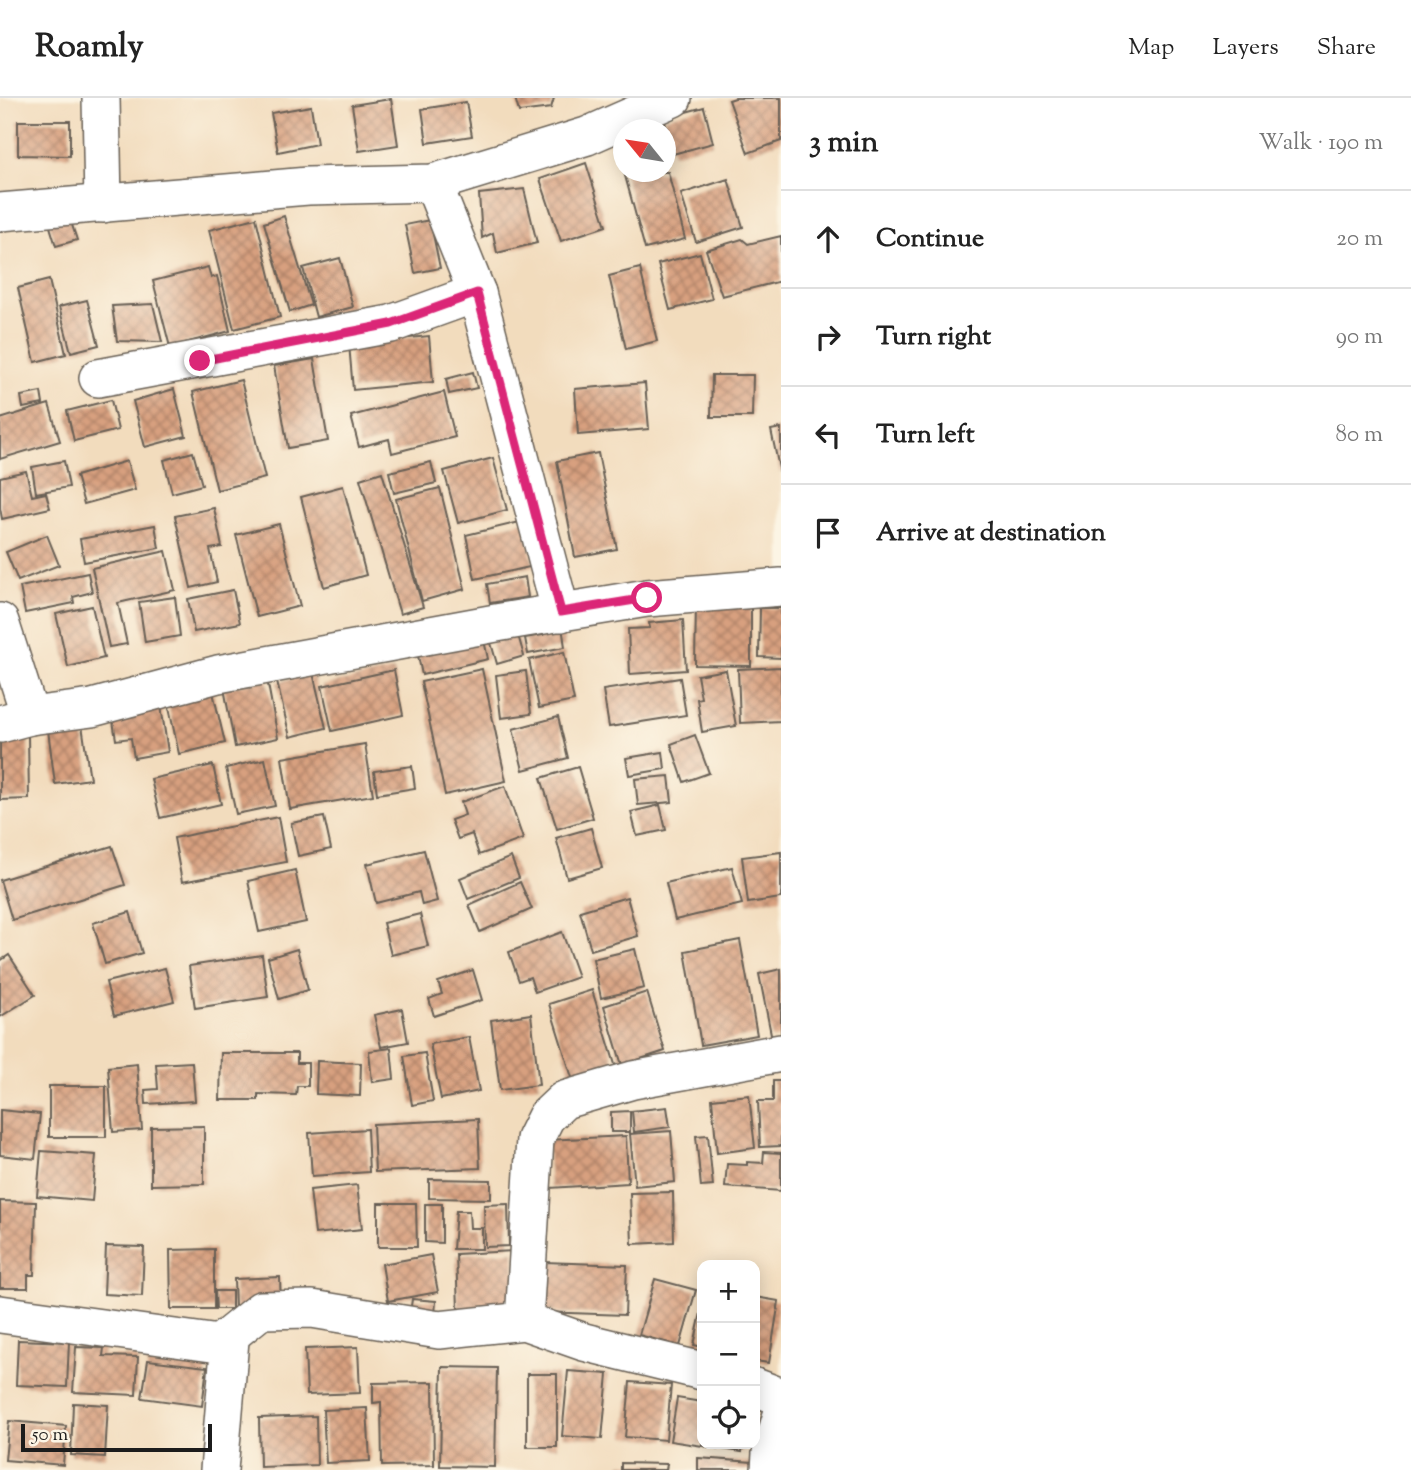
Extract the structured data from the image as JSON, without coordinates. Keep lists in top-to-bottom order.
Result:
{
  "scale_bar": "50 m",
  "north": "top left",
  "page": {
    "header": "Roamly",
    "nav": ["Map", "Layers", "Share"],
    "heading": ["3 min", "Walk · 190 m"],
    "list": [
      ["Continue", "20 m"],
      ["Turn right", "90 m"],
      ["Turn left", "80 m"],
      "Arrive at destination"
    ],
    "map_buttons": ["+", "−"],
    "scale": "50 m"
  }
}
